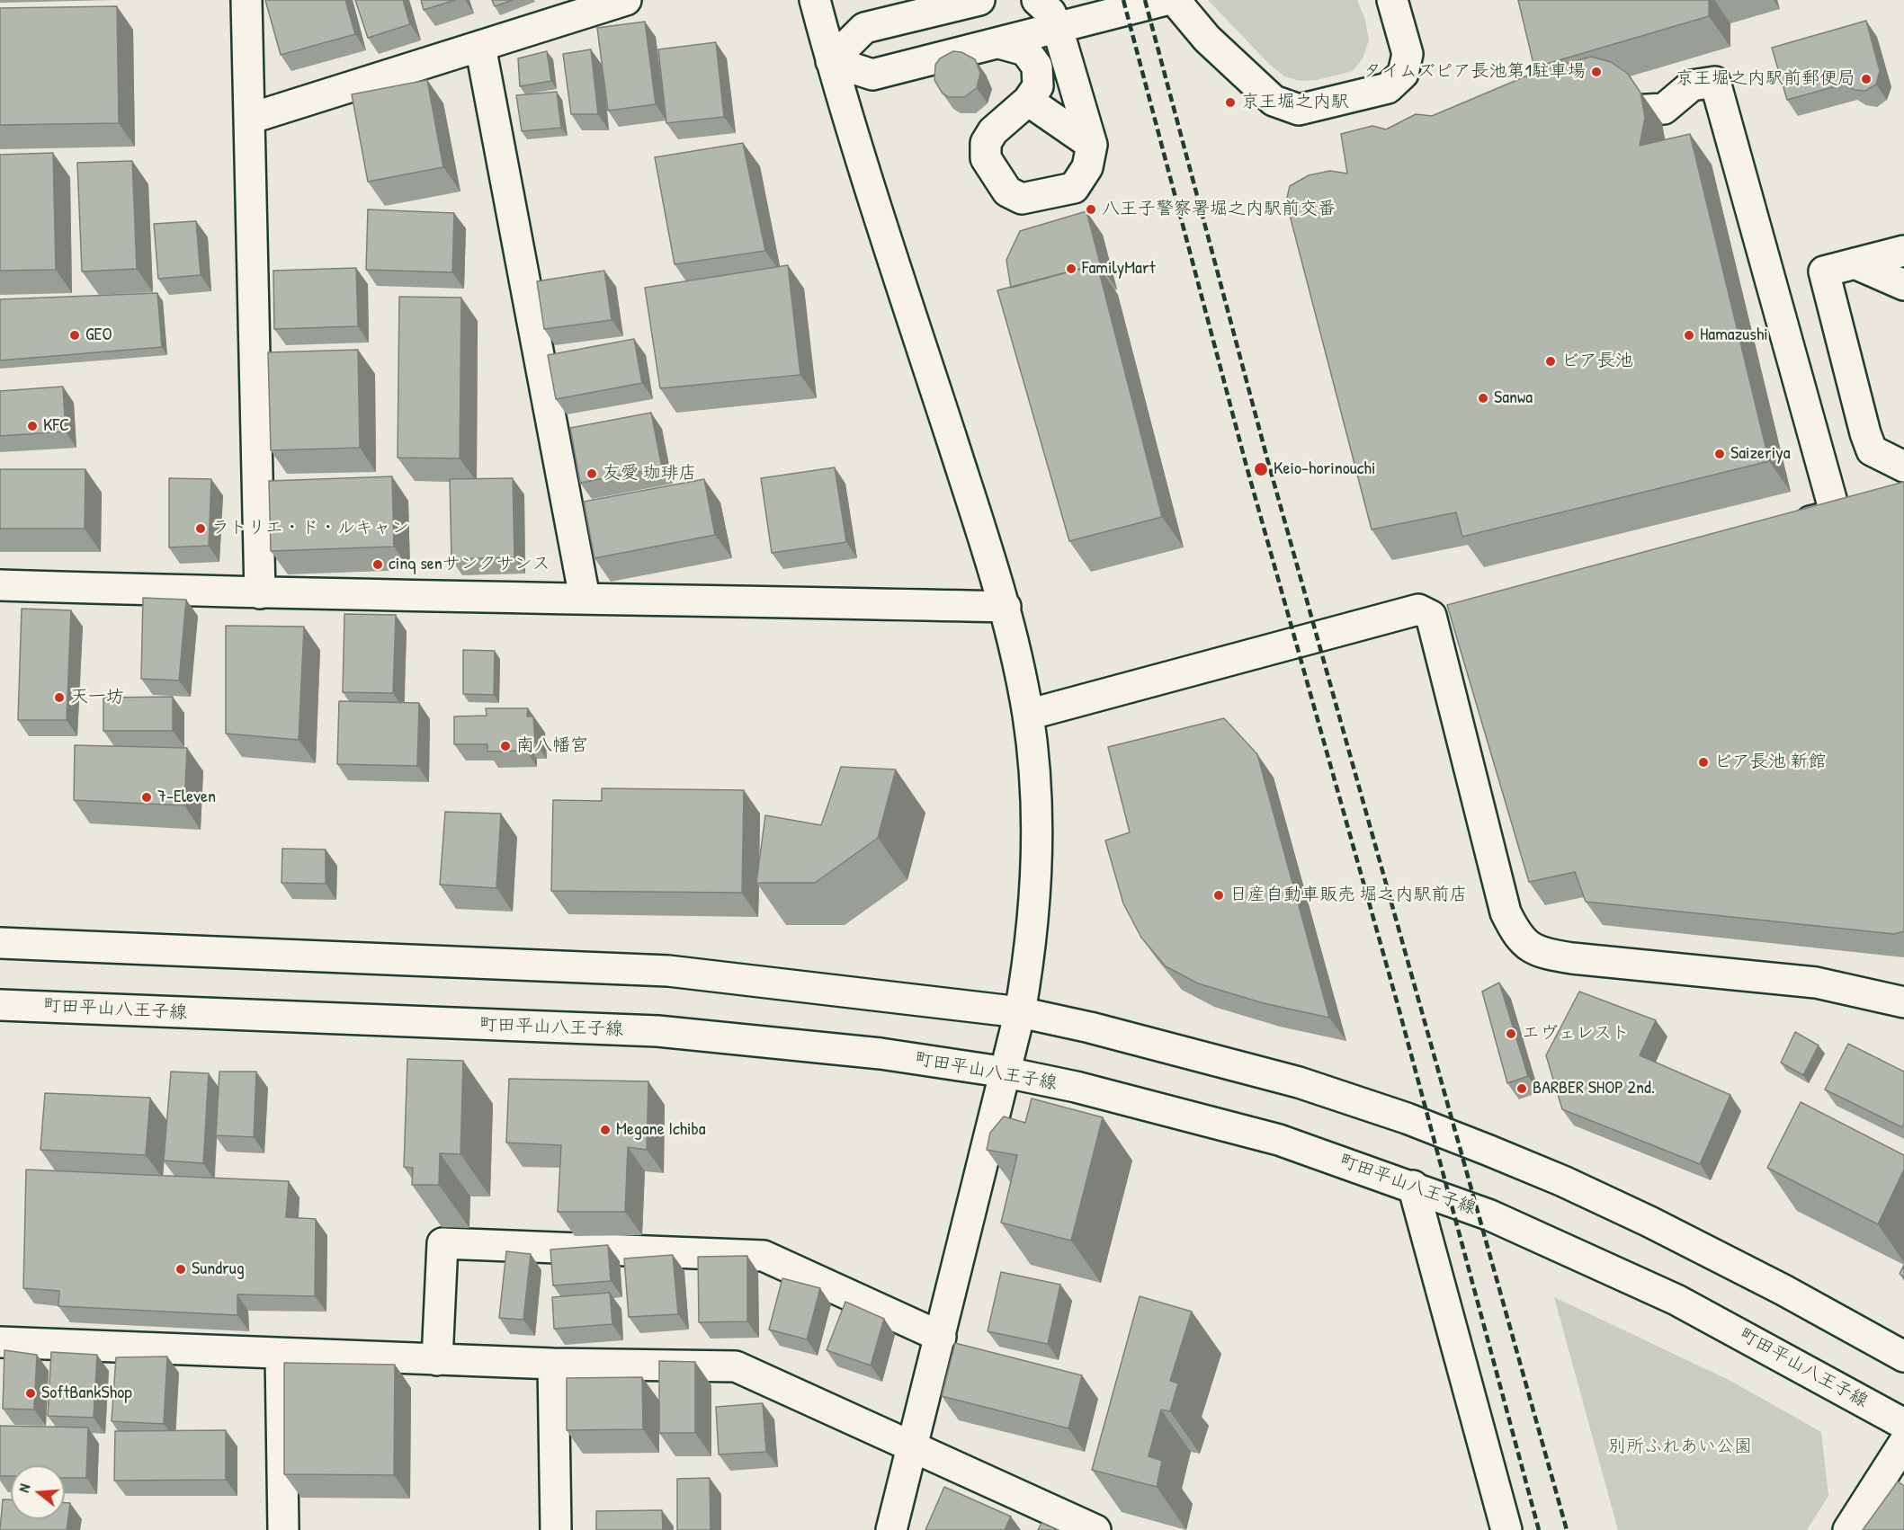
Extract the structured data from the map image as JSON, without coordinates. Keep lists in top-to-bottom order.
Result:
{
  "streets": {
    "street": ["町田平山八王子線"]
  },
  "parks": ["別所ふれあい公園"],
  "places": [
    "タイムズピア長池第1駐車場",
    "京王堀之内駅前郵便局",
    "京王堀之内駅",
    "八王子警察署堀之内駅前交番",
    "FamilyMart",
    "GEO",
    "Hamazushi",
    "ビア長池",
    "Sanwa",
    "KFC",
    "Saizeriya",
    "Keio-horinouchi",
    "友愛 珈琲店",
    "ラトリエ・ド・ルキャン",
    "cinq senサンクサンス",
    "天一坊",
    "南八幡宮",
    "ビア長池 新館",
    "7-Eleven",
    "日産自動車販売 堀之内駅前店",
    "エヴェレスト",
    "BARBER SHOP 2nd.",
    "Megane Ichiba",
    "Sundrug",
    "SoftBankShop"
  ],
  "north": "left"
}
